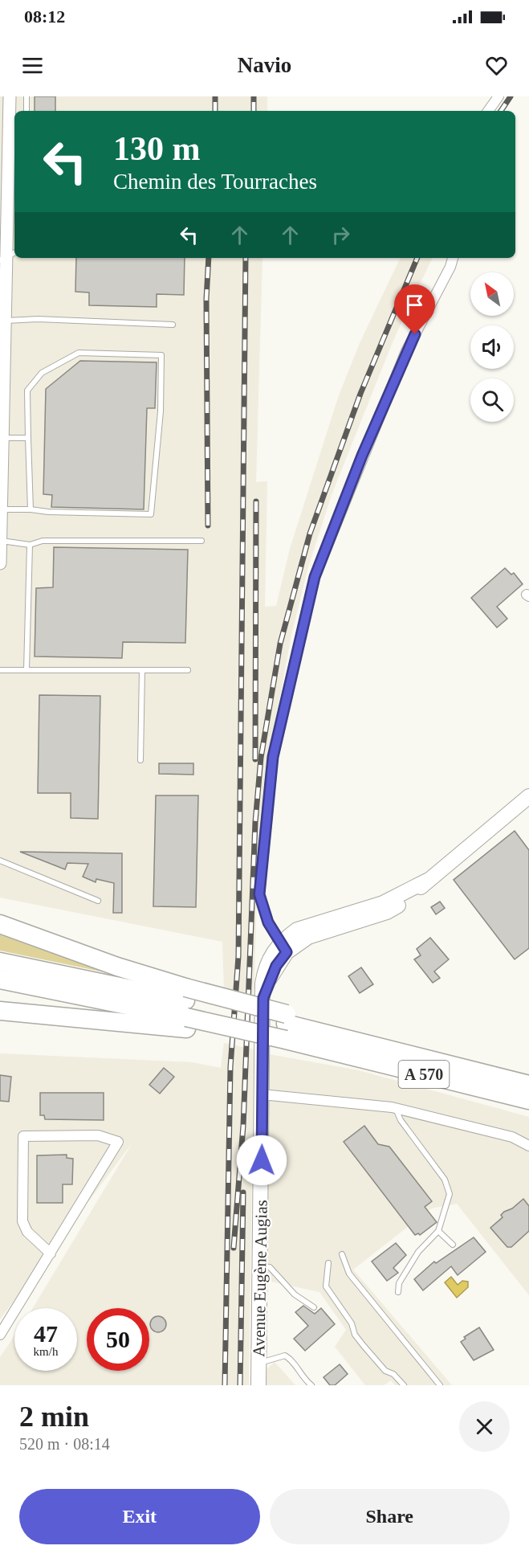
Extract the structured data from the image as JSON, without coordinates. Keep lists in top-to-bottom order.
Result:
{
  "streets": {
    "highway": ["A 570"],
    "main road": ["Avenue Eugène Augias"]
  },
  "north": "top left",
  "page": {
    "status": "08:12",
    "header": "Navio",
    "turn": ["130 m", "Chemin des Tourraches"],
    "speed": "47 km/h",
    "limit": "50",
    "heading": ["2 min", "520 m · 08:14"],
    "buttons": ["Exit", "Share"]
  }
}
